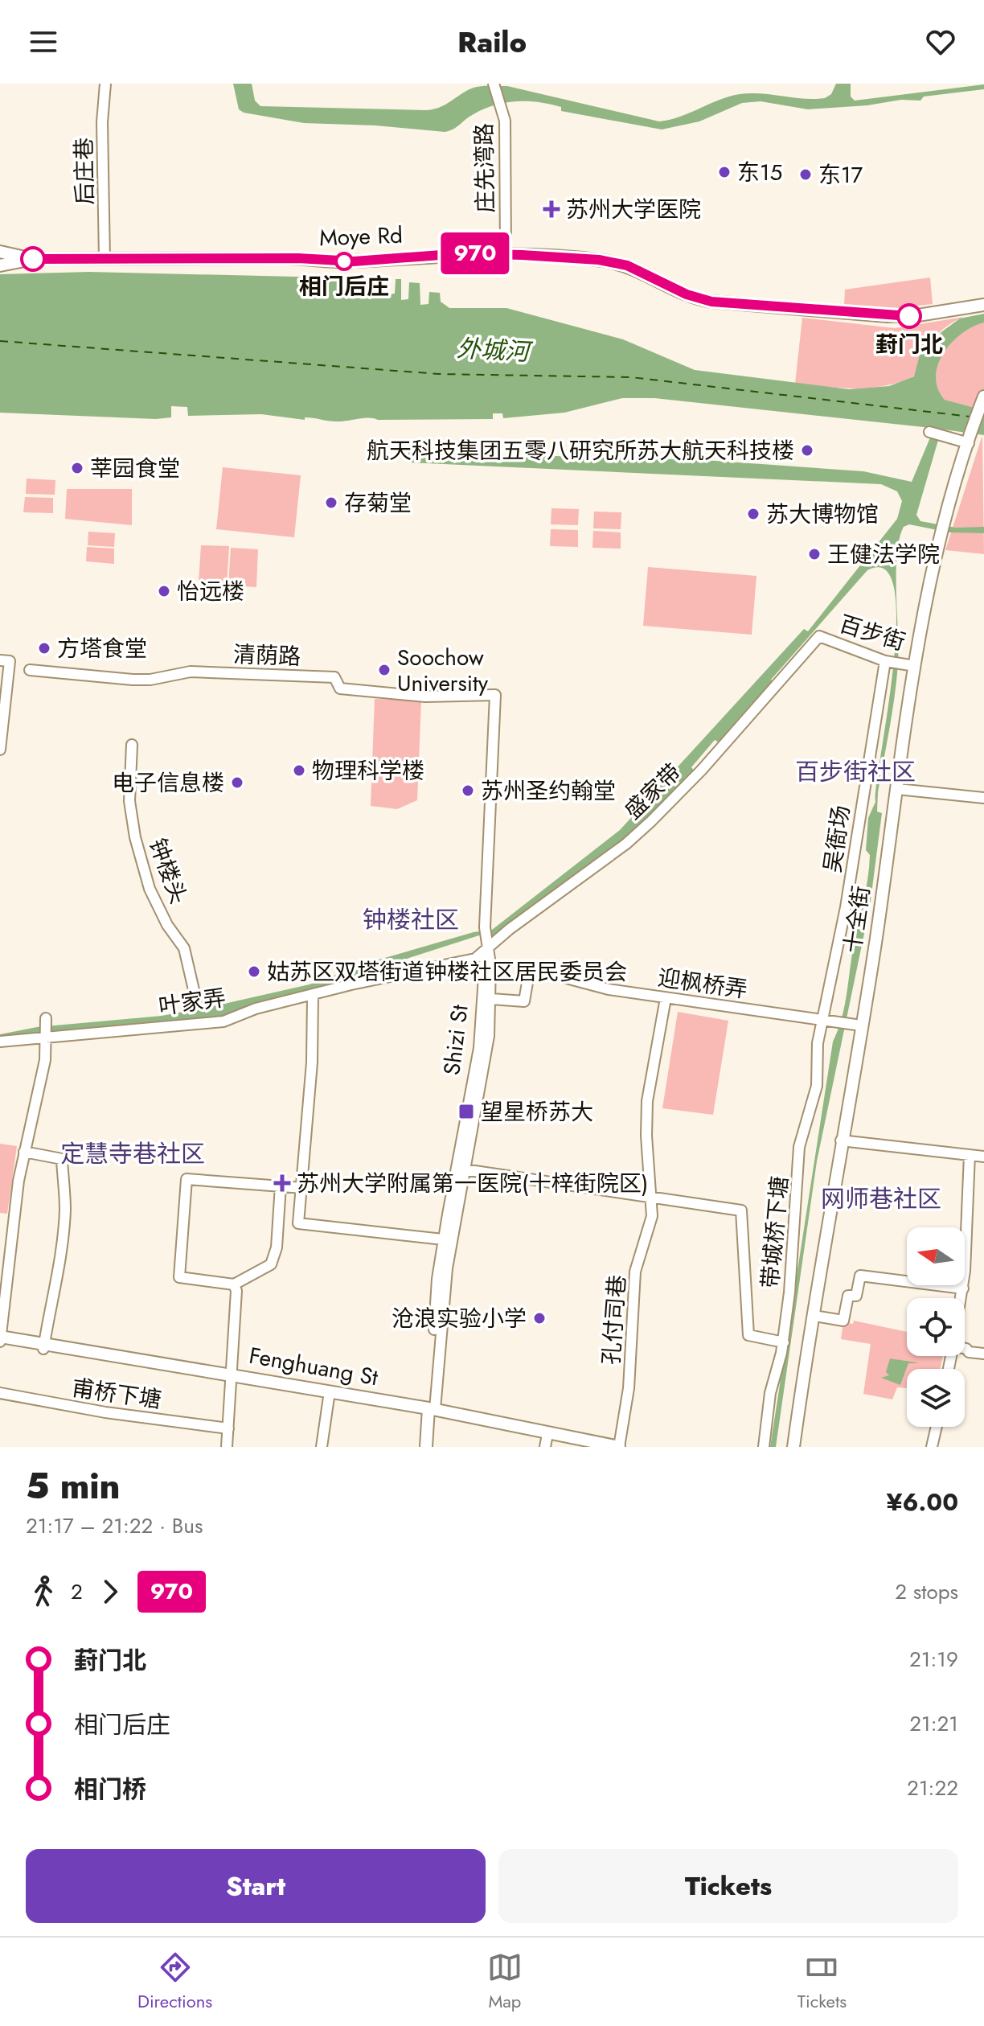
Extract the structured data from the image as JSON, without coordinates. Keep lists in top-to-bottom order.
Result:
{
  "streets": {
    "main road": ["Moye Rd", "十全街", "Fenghuang St"],
    "street": [
      "庄先湾路",
      "后庄巷",
      "百步街",
      "清荫路",
      "盛家带",
      "吴衙场",
      "钟楼头",
      "迎枫桥弄",
      "叶家弄",
      "Shizi St",
      "带城桥下塘",
      "孔付司巷",
      "甫桥下塘"
    ]
  },
  "crossings": [
    ["庄先湾路", "Moye Rd"],
    ["后庄巷", "Moye Rd"],
    ["百步街", "盛家带"],
    ["百步街", "吴衙场"],
    ["百步街", "十全街"],
    ["清荫路", "盛家带"],
    ["清荫路", "叶家弄"],
    ["清荫路", "Shizi St"],
    ["盛家带", "叶家弄"],
    ["盛家带", "Shizi St"],
    ["吴衙场", "迎枫桥弄"],
    ["吴衙场", "带城桥下塘"],
    ["十全街", "迎枫桥弄"],
    ["迎枫桥弄", "Shizi St"],
    ["迎枫桥弄", "带城桥下塘"],
    ["迎枫桥弄", "孔付司巷"],
    ["叶家弄", "Shizi St"],
    ["Shizi St", "Fenghuang St"],
    ["孔付司巷", "Fenghuang St"]
  ],
  "districts": [
    "百步街社区",
    "钟楼社区",
    "定慧寺巷社区",
    "网师巷社区"
  ],
  "water": ["外城河"],
  "places": {
    "other": [
      "东15",
      "东17",
      "相门后庄",
      "葑门北",
      "航天科技集团五零八研究所苏大航天科技楼",
      "莘园食堂",
      "存菊堂",
      "苏大博物馆",
      "王健法学院",
      "怡远楼",
      "方塔食堂",
      "Soochow University",
      "物理科学楼",
      "电子信息楼",
      "苏州圣约翰堂",
      "姑苏区双塔街道钟楼社区居民委员会",
      "沧浪实验小学"
    ],
    "health": ["苏州大学医院", "苏州大学附属第一医院(十梓街院区)"],
    "transit": ["望星桥苏大"]
  },
  "lines": ["bus line 970"],
  "north": "left",
  "page": {
    "header": "Railo",
    "on_map": "970",
    "heading": ["5 min", "21:17 – 21:22 · Bus", "¥6.00"],
    "legs": ["2", "970", "2 stops"],
    "list": [
      {
        "name": "葑门北",
        "value": "21:19"
      },
      {
        "name": "相门后庄",
        "value": "21:21"
      },
      {
        "name": "相门桥",
        "value": "21:22"
      }
    ],
    "buttons": ["Start", "Tickets"],
    "tabs": ["Directions", "Map", "Tickets"]
  }
}
